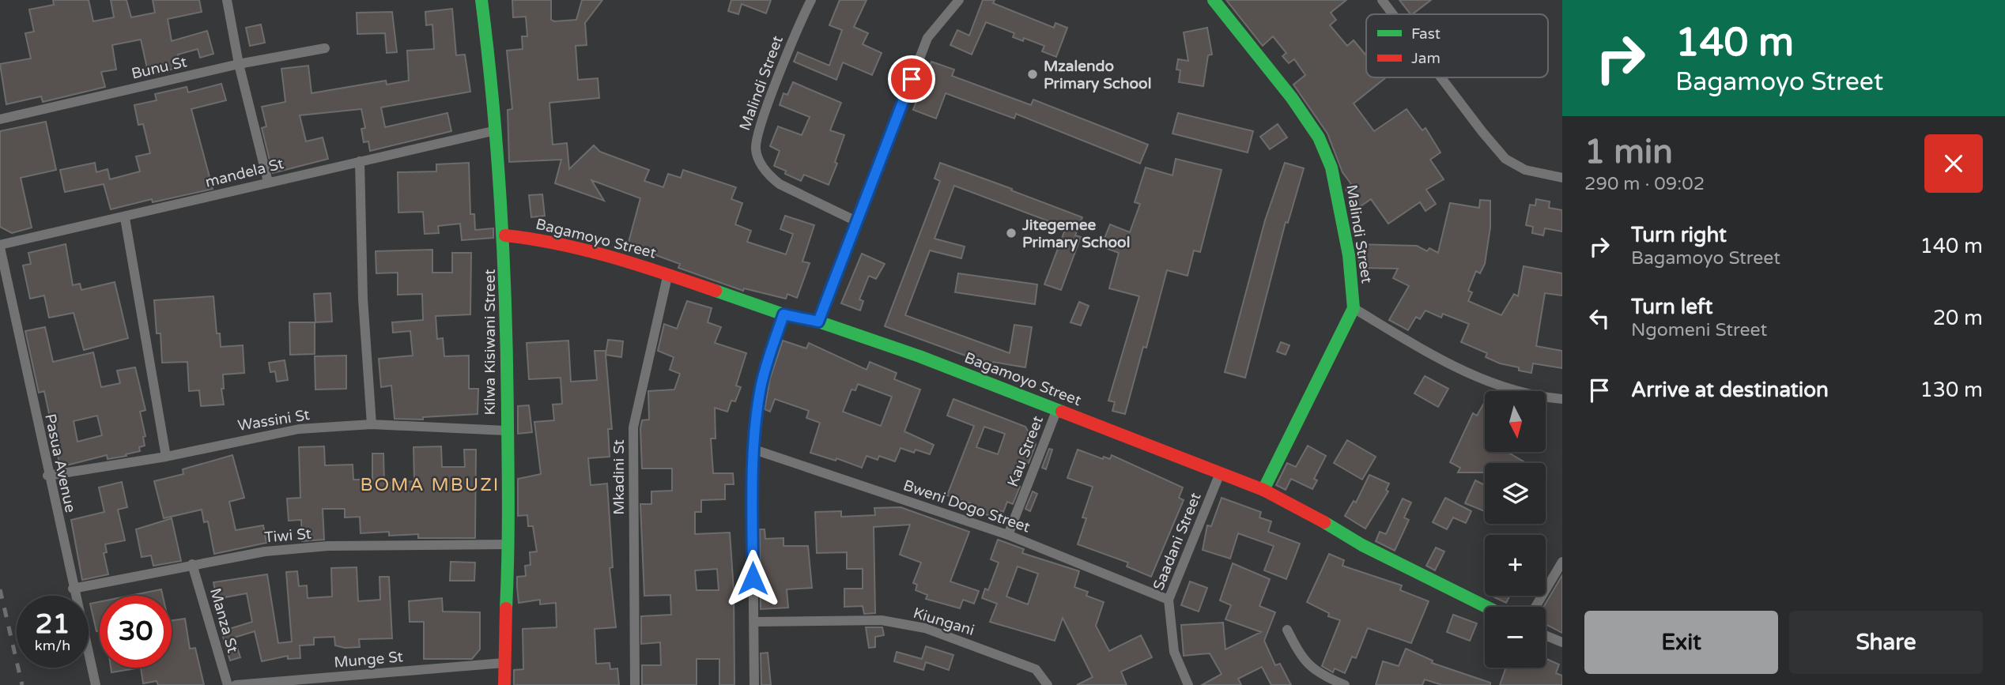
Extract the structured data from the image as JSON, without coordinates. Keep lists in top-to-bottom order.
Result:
{
  "streets": {
    "street": [
      "Bunu St",
      "Malindi Street",
      "mandela St",
      "Bagamoyo Street",
      "Kilwa Kisiwani Street",
      "Wassini St",
      "Kau Street",
      "Pasua Avenue",
      "Mkadini St",
      "Bweni Dogo Street",
      "Tiwi St",
      "Saadani Street",
      "Manza St",
      "Kiungani",
      "Munge St"
    ]
  },
  "crossings": [
    ["mandela St", "Kilwa Kisiwani Street"],
    ["mandela St", "Pasua Avenue"],
    ["Bagamoyo Street", "Kilwa Kisiwani Street"],
    ["Bagamoyo Street", "Kau Street"],
    ["Bagamoyo Street", "Mkadini St"],
    ["Bagamoyo Street", "Saadani Street"],
    ["Kilwa Kisiwani Street", "Wassini St"],
    ["Kilwa Kisiwani Street", "Tiwi St"],
    ["Kilwa Kisiwani Street", "Munge St"],
    ["Wassini St", "Pasua Avenue"],
    ["Kau Street", "Bweni Dogo Street"],
    ["Pasua Avenue", "Tiwi St"],
    ["Bweni Dogo Street", "Saadani Street"],
    ["Tiwi St", "Manza St"]
  ],
  "districts": ["BOMA MBUZI"],
  "places": ["Mzalendo Primary School", "Jitegemee Primary School"],
  "legend": ["Fast", "Jam"],
  "north": "bottom",
  "page": {
    "turn": ["140 m", "Bagamoyo Street"],
    "heading": ["1 min", "290 m · 09:02"],
    "list": [
      {
        "name": "Turn right",
        "note": "Bagamoyo Street",
        "value": "140 m"
      },
      {
        "name": "Turn left",
        "note": "Ngomeni Street",
        "value": "20 m"
      },
      {
        "name": "Arrive at destination",
        "value": "130 m"
      }
    ],
    "map_buttons": ["+", "−"],
    "speed": "21 km/h",
    "limit": "30",
    "buttons": ["Exit", "Share"]
  }
}
